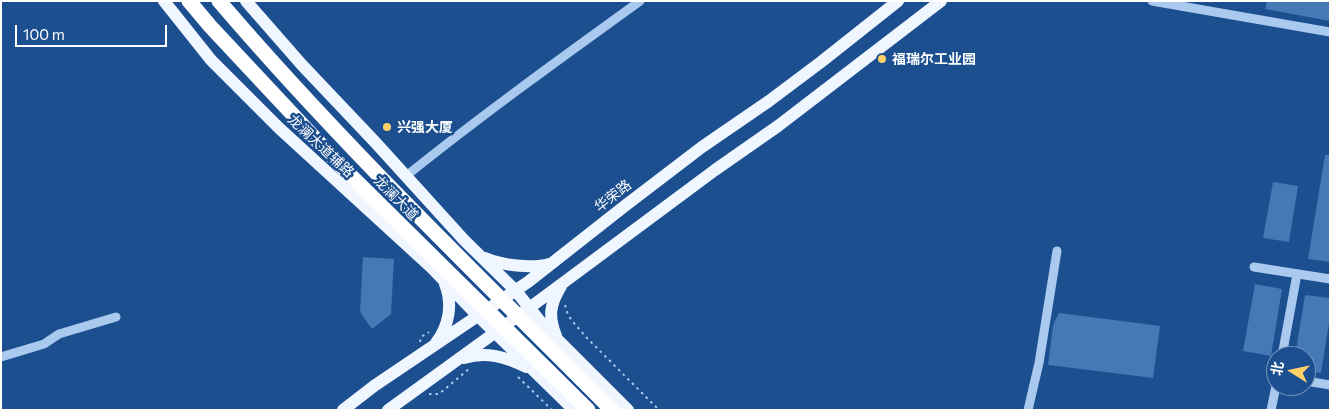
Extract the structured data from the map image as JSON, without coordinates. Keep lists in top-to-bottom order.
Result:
{
  "streets": {
    "highway": ["龙澜大道"],
    "main road": ["龙澜大道辅路", "华荣路"]
  },
  "crossings": [
    ["龙澜大道辅路", "华荣路"]
  ],
  "places": ["福瑞尔工业园", "兴强大厦"],
  "scale_bar": "100 m",
  "north": "left"
}
